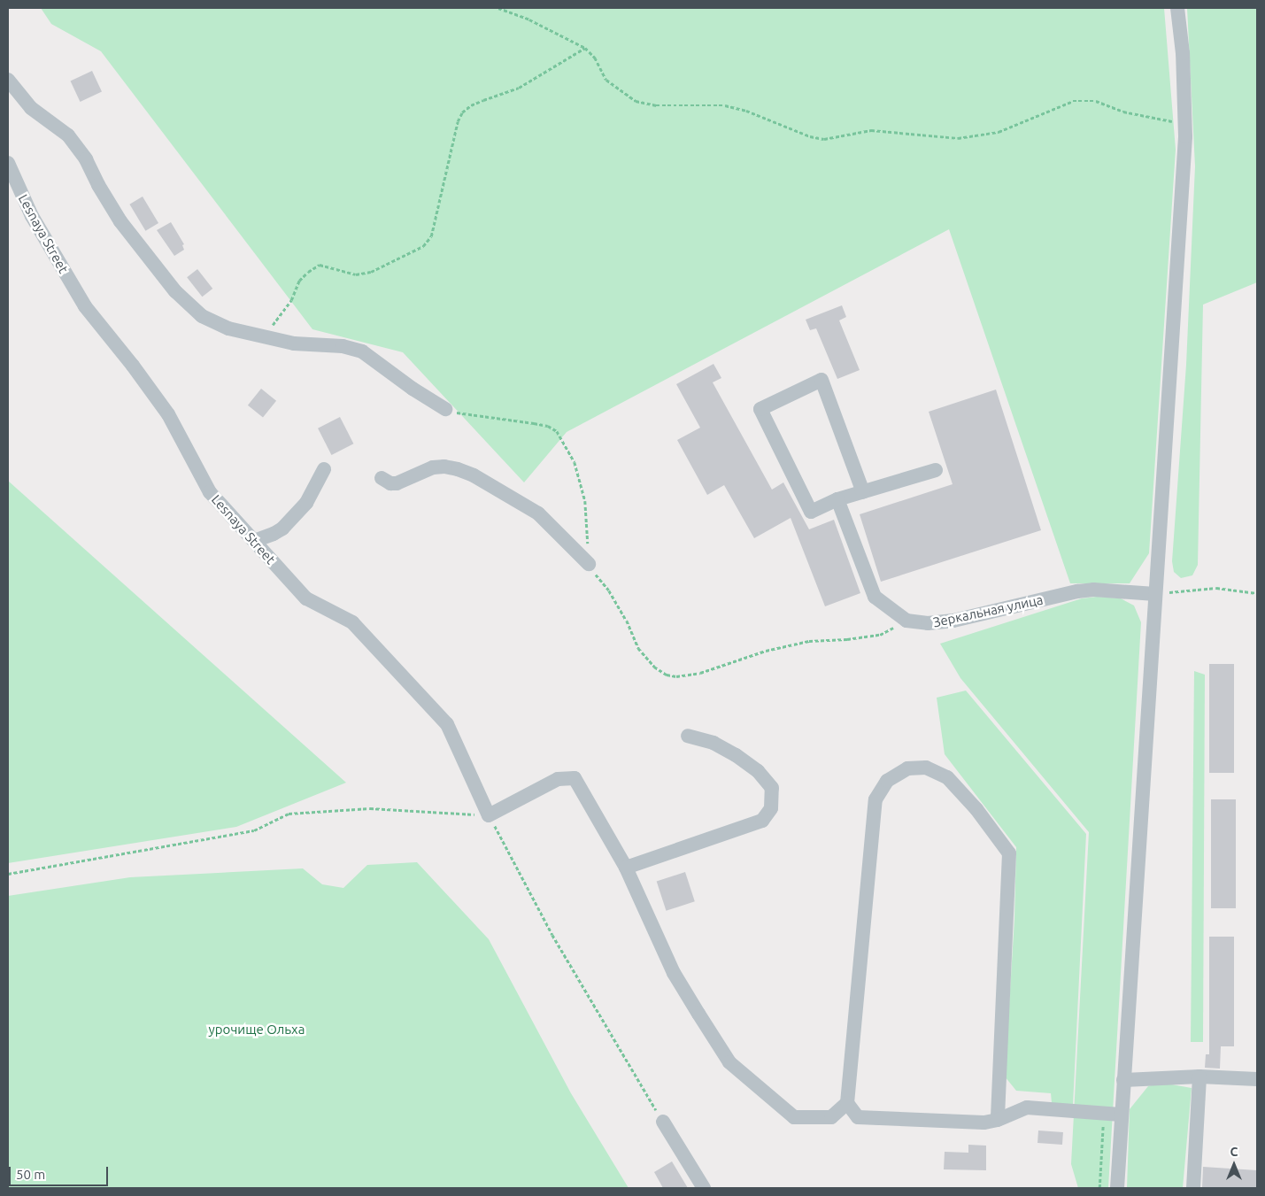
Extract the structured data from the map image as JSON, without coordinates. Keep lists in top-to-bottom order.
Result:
{
  "streets": {
    "street": ["Lesnaya Street", "Зеркальная улица"]
  },
  "parks": ["урочище Ольха"],
  "scale_bar": "50 m",
  "north": "top"
}
